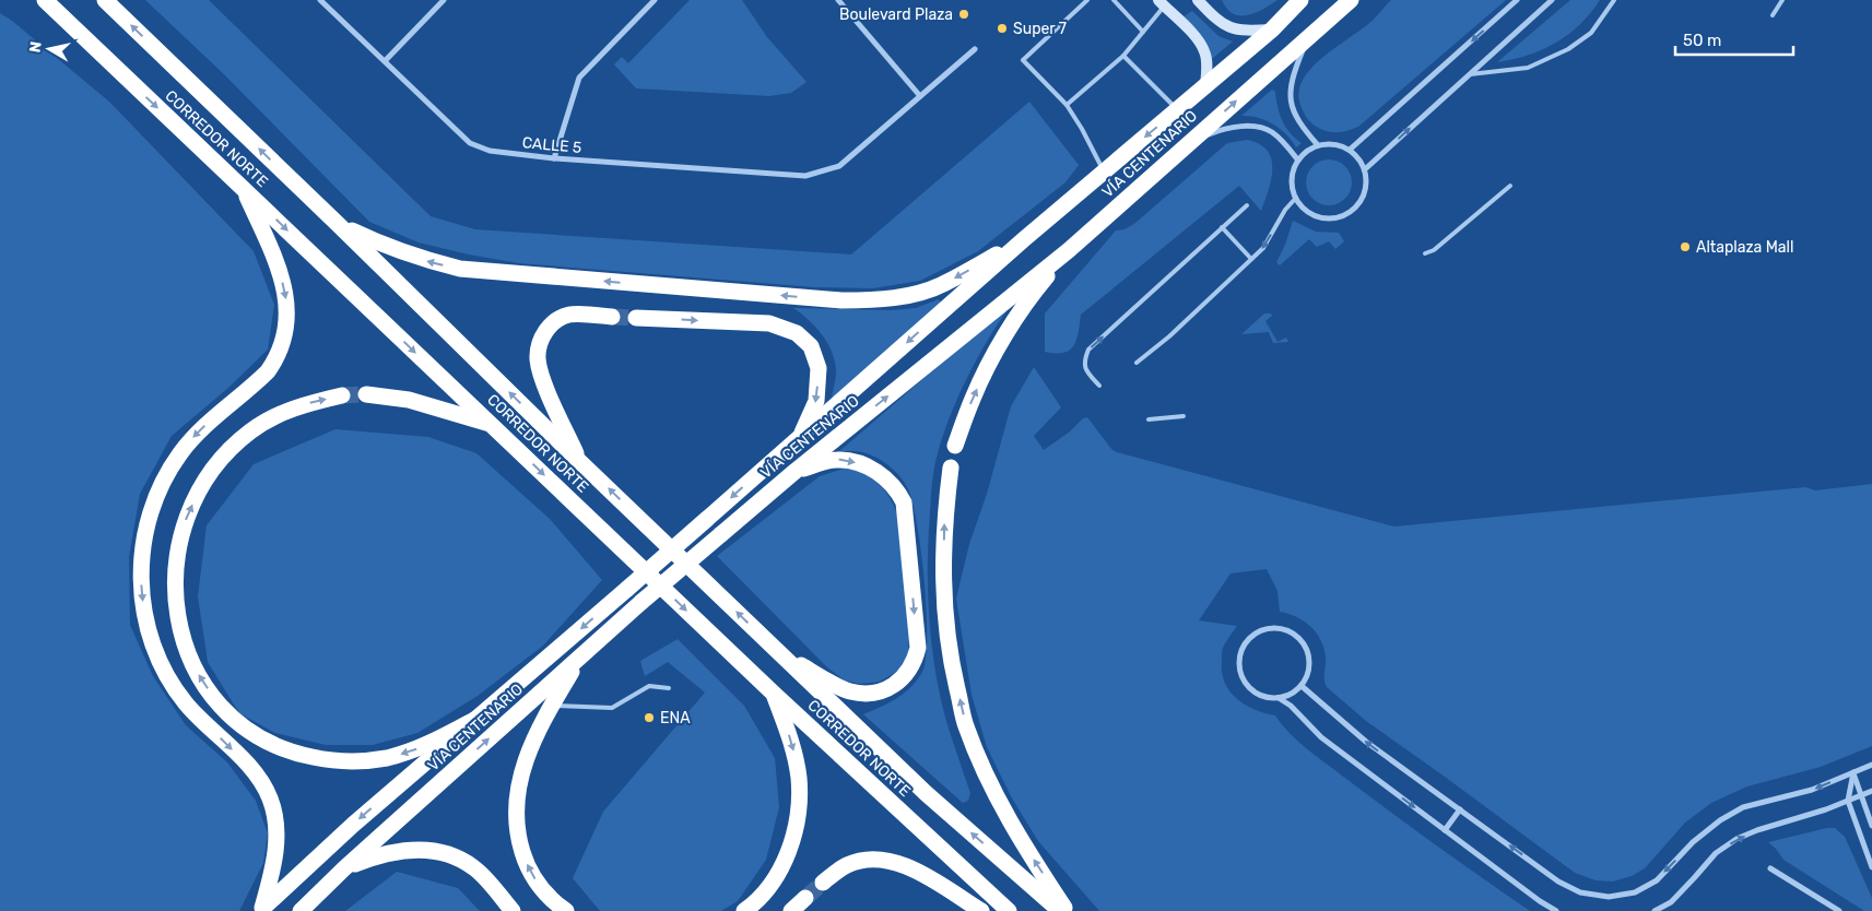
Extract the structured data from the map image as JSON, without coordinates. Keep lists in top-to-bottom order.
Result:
{
  "streets": {
    "highway": ["CORREDOR NORTE", "VÍA CENTENARIO"],
    "street": ["CALLE 5"]
  },
  "places": [
    "Boulevard Plaza",
    "Super 7",
    "Altaplaza Mall",
    "ENA"
  ],
  "scale_bar": "50 m",
  "north": "left"
}
